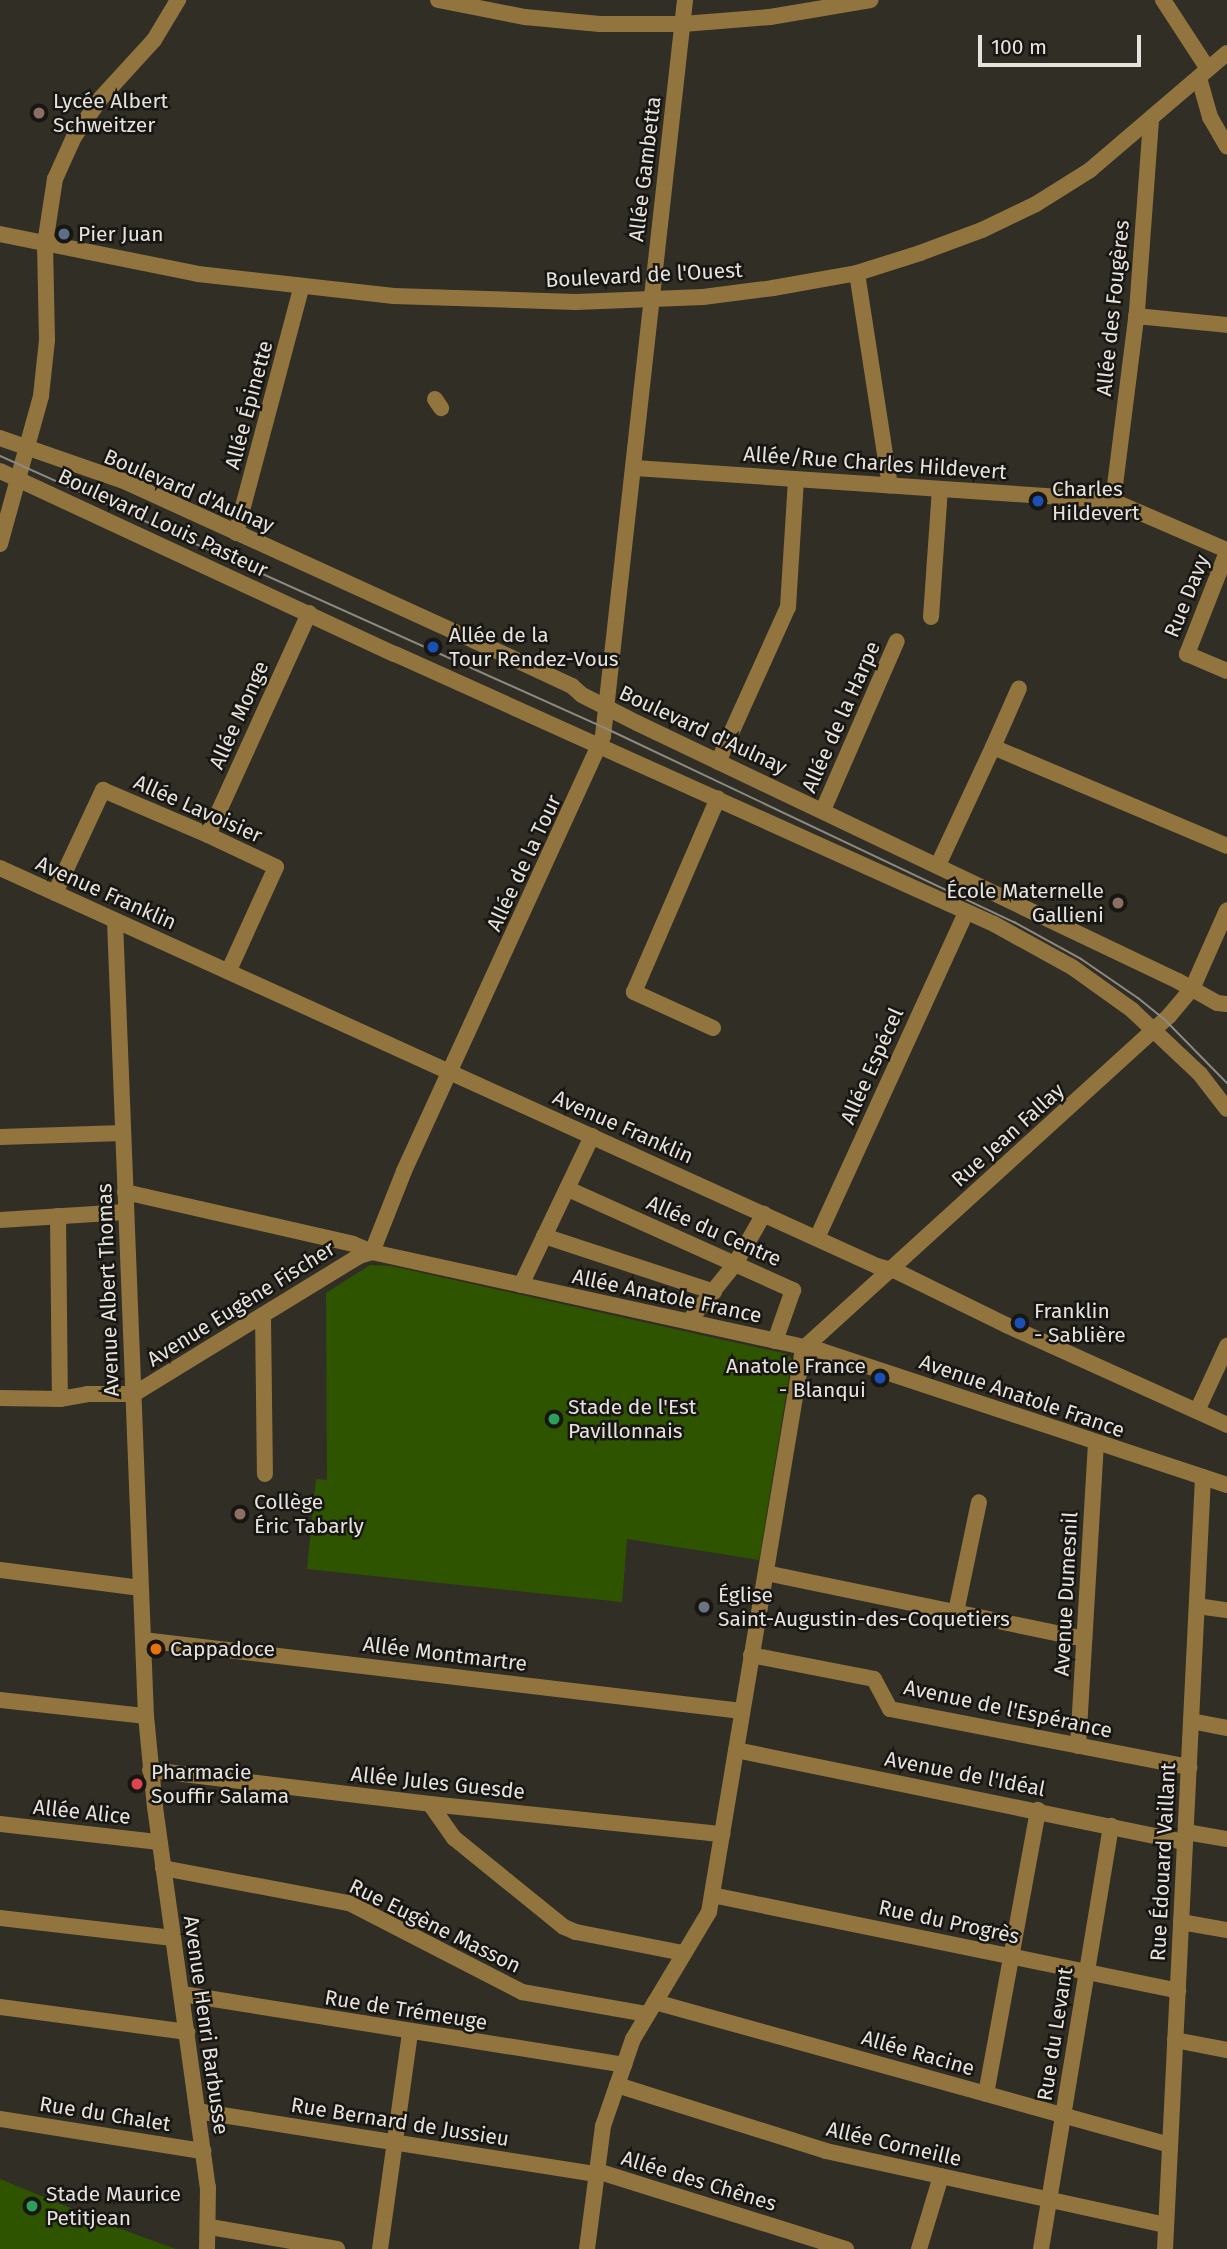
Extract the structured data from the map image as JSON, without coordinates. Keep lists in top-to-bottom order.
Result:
{
  "streets": {
    "street": [
      "Allée Gambetta",
      "Boulevard de l'Ouest",
      "Allée des Fougères",
      "Allée Épinette",
      "Allée/Rue Charles Hildevert",
      "Boulevard d'Aulnay",
      "Boulevard Louis Pasteur",
      "Rue Davy",
      "Allée Monge",
      "Allée de la Harpe",
      "Allée Lavoisier",
      "Allée de la Tour",
      "Avenue Franklin",
      "Allée Espécel",
      "Rue Jean Fallay",
      "Allée du Centre",
      "Avenue Albert Thomas",
      "Allée Anatole France",
      "Avenue Eugène Fischer",
      "Avenue Anatole France",
      "Avenue Dumesnil",
      "Allée Montmartre",
      "Avenue de l'Espérance",
      "Avenue de l'Idéal",
      "Allée Jules Guesde",
      "Allée Alice",
      "Rue Édouard Vaillant",
      "Rue du Progrès",
      "Rue Eugène Masson",
      "Rue de Trémeuge",
      "Avenue Henri Barbusse",
      "Rue du Levant",
      "Allée Racine",
      "Rue du Chalet",
      "Rue Bernard de Jussieu",
      "Allée Corneille",
      "Allée des Chênes"
    ]
  },
  "crossings": [
    ["Allée Gambetta", "Boulevard de l'Ouest"],
    ["Allée Gambetta", "Allée/Rue Charles Hildevert"],
    ["Allée Gambetta", "Allée de la Tour"],
    ["Boulevard de l'Ouest", "Allée des Fougères"],
    ["Boulevard de l'Ouest", "Allée Épinette"],
    ["Allée des Fougères", "Allée/Rue Charles Hildevert"],
    ["Allée Épinette", "Boulevard d'Aulnay"],
    ["Allée/Rue Charles Hildevert", "Rue Davy"],
    ["Allée/Rue Charles Hildevert", "Allée de la Tour"],
    ["Boulevard d'Aulnay", "Allée de la Harpe"],
    ["Boulevard d'Aulnay", "Allée de la Tour"],
    ["Boulevard d'Aulnay", "Rue Jean Fallay"],
    ["Boulevard Louis Pasteur", "Allée Monge"],
    ["Allée Monge", "Allée Lavoisier"],
    ["Allée Lavoisier", "Avenue Franklin"],
    ["Allée de la Tour", "Avenue Franklin"],
    ["Allée de la Tour", "Allée Anatole France"],
    ["Allée de la Tour", "Avenue Eugène Fischer"],
    ["Avenue Franklin", "Allée Espécel"],
    ["Avenue Franklin", "Rue Jean Fallay"],
    ["Avenue Franklin", "Avenue Albert Thomas"],
    ["Rue Jean Fallay", "Allée Anatole France"],
    ["Rue Jean Fallay", "Avenue Anatole France"],
    ["Allée du Centre", "Allée Anatole France"],
    ["Avenue Albert Thomas", "Allée Anatole France"],
    ["Avenue Albert Thomas", "Avenue Eugène Fischer"],
    ["Avenue Albert Thomas", "Allée Montmartre"],
    ["Avenue Albert Thomas", "Avenue Henri Barbusse"],
    ["Allée Anatole France", "Avenue Eugène Fischer"],
    ["Allée Anatole France", "Avenue Anatole France"],
    ["Avenue Anatole France", "Avenue Dumesnil"],
    ["Avenue Anatole France", "Rue Édouard Vaillant"],
    ["Avenue Dumesnil", "Avenue de l'Espérance"],
    ["Avenue de l'Espérance", "Rue Édouard Vaillant"],
    ["Avenue de l'Idéal", "Rue Édouard Vaillant"],
    ["Avenue de l'Idéal", "Rue du Levant"],
    ["Allée Jules Guesde", "Avenue Henri Barbusse"],
    ["Allée Alice", "Avenue Henri Barbusse"],
    ["Rue Édouard Vaillant", "Rue du Progrès"],
    ["Rue Édouard Vaillant", "Allée Racine"],
    ["Rue Édouard Vaillant", "Allée Corneille"],
    ["Rue du Progrès", "Rue du Levant"],
    ["Rue Eugène Masson", "Avenue Henri Barbusse"],
    ["Rue Eugène Masson", "Allée Racine"],
    ["Rue de Trémeuge", "Avenue Henri Barbusse"],
    ["Avenue Henri Barbusse", "Rue du Chalet"],
    ["Avenue Henri Barbusse", "Rue Bernard de Jussieu"],
    ["Rue du Levant", "Allée Racine"],
    ["Rue du Levant", "Allée Corneille"],
    ["Rue Bernard de Jussieu", "Allée des Chênes"]
  ],
  "places": [
    "Lycée Albert Schweitzer",
    "Pier Juan",
    "Charles Hildevert",
    "Allée de la Tour Rendez-Vous",
    "École Maternelle Gallieni",
    "Franklin - Sablière",
    "Anatole France - Blanqui",
    "Stade de l'Est Pavillonnais",
    "Collège Éric Tabarly",
    "Église Saint-Augustin-des-Coquetiers",
    "Cappadoce",
    "Pharmacie Souffir Salama",
    "Stade Maurice Petitjean"
  ],
  "scale_bar": "100 m"
}
